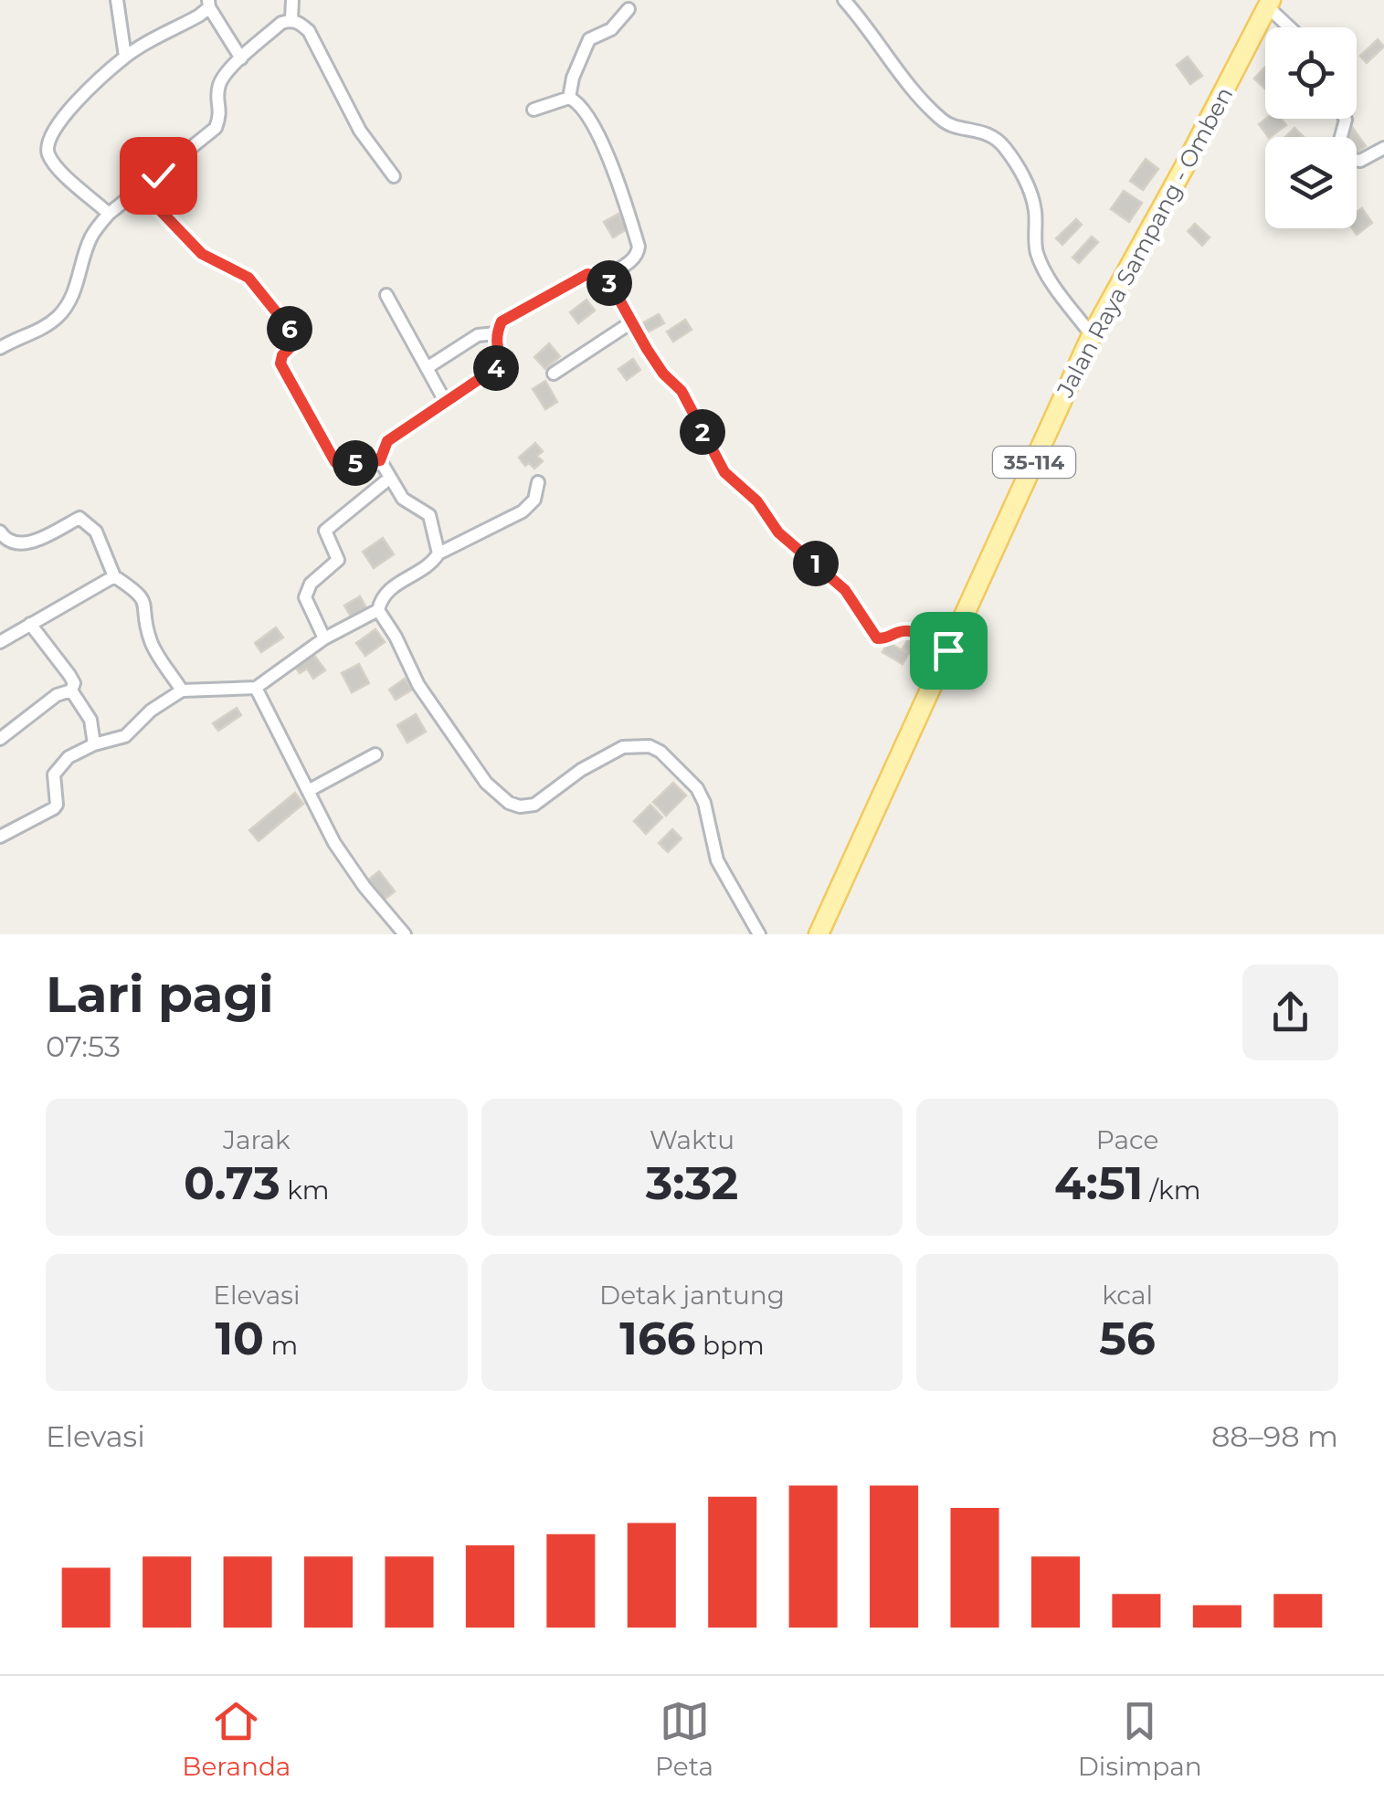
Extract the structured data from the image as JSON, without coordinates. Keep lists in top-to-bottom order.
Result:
{
  "streets": {
    "main road": ["Jalan Raya Sampang - Omben", "35-114"]
  },
  "page": {
    "pins": [
      "3",
      "6",
      "4",
      "2",
      "5",
      "1"
    ],
    "heading": ["Lari pagi", "07:53"],
    "stats": [
      ["Jarak", "0.73 km"],
      ["Waktu", "3:32"],
      ["Pace", "4:51 /km"],
      ["Elevasi", "10 m"],
      ["Detak jantung", "166 bpm"],
      ["kcal", "56"]
    ],
    "chart": ["Elevasi", "88–98 m"],
    "tabs": ["Beranda", "Peta", "Disimpan"]
  }
}
